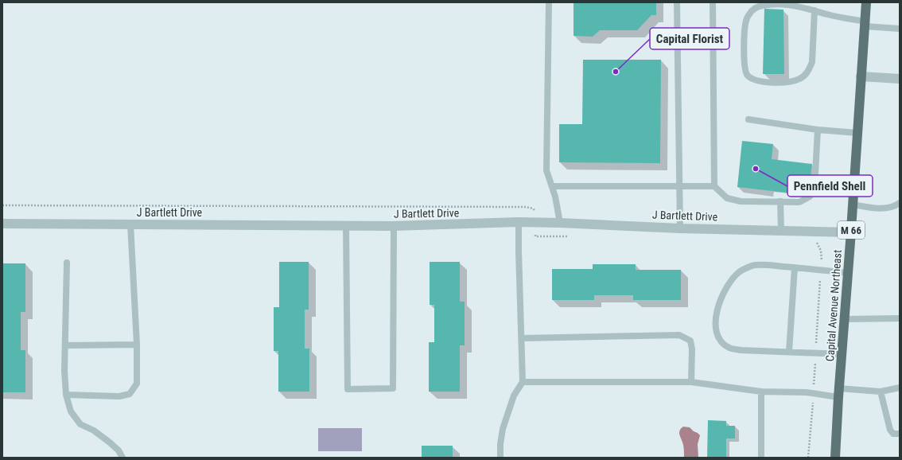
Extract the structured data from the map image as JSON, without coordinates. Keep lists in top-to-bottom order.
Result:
{
  "streets": {
    "main road": ["M 66", "Capital Avenue Northeast"],
    "street": ["J Bartlett Drive"]
  },
  "crossings": [
    ["J Bartlett Drive", "Capital Avenue Northeast"]
  ],
  "places": ["Capital Florist", "Pennfield Shell"]
}
